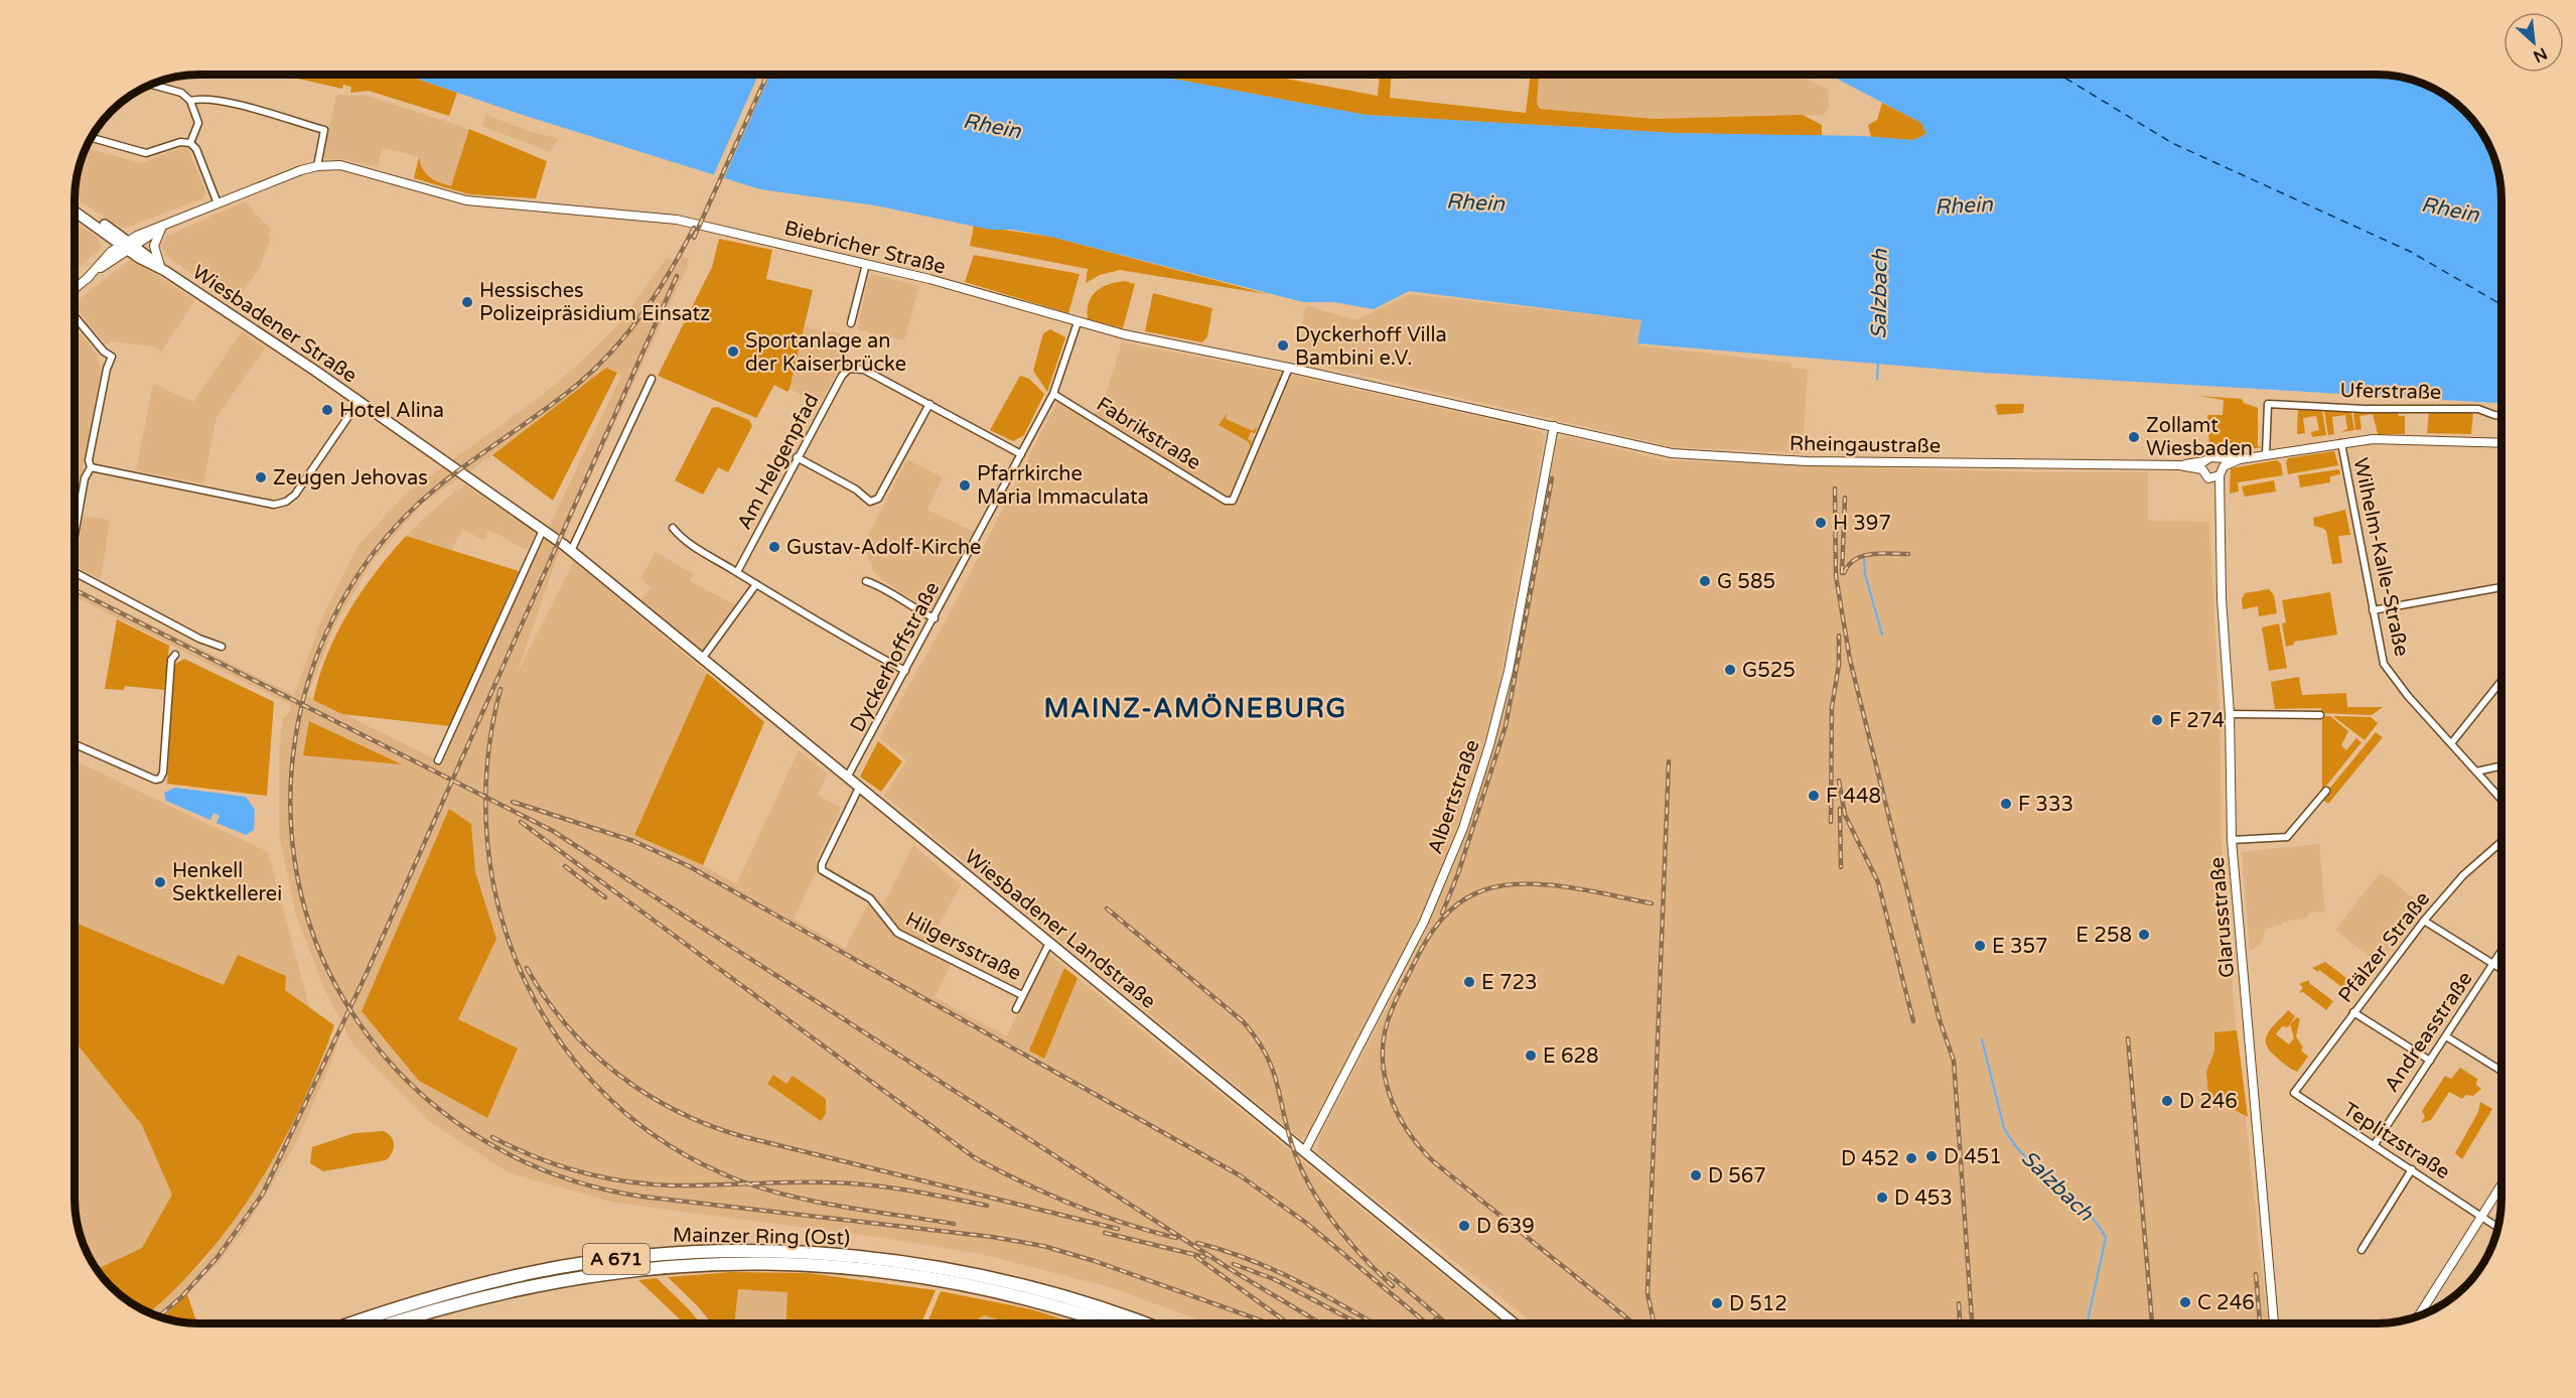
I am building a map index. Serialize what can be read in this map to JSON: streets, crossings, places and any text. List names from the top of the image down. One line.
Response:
{"streets":{"highway":["Mainzer Ring (Ost)","A 671"],"main road":["Wiesbadener Straße","Wiesbadener Landstraße"],"street":["Biebricher Straße","Uferstraße","Fabrikstraße","Rheingaustraße","Am Helgenpfad","Wilhelm-Kalle-Straße","Dyckerhoffstraße","Albertstraße","Glarusstraße","Hilgersstraße","Pfälzer Straße","Andreasstraße","Teplitzstraße"]},"crossings":[["Biebricher Straße","Wiesbadener Straße"],["Biebricher Straße","Fabrikstraße"],["Biebricher Straße","Rheingaustraße"],["Biebricher Straße","Dyckerhoffstraße"],["Biebricher Straße","Albertstraße"],["Wiesbadener Straße","Wiesbadener Landstraße"],["Uferstraße","Rheingaustraße"],["Fabrikstraße","Dyckerhoffstraße"],["Rheingaustraße","Wilhelm-Kalle-Straße"],["Rheingaustraße","Albertstraße"],["Dyckerhoffstraße","Wiesbadener Landstraße"],["Albertstraße","Wiesbadener Landstraße"],["Wiesbadener Landstraße","Hilgersstraße"],["Pfälzer Straße","Teplitzstraße"],["Andreasstraße","Teplitzstraße"],["Mainzer Ring (Ost)","A 671"]],"districts":["MAINZ-AMÖNEBURG"],"water":["Rhein","Salzbach"],"places":["Hessisches Polizeipräsidium Einsatz","Dyckerhoff Villa Bambini e.V.","Sportanlage an der Kaiserbrücke","Hotel Alina","Zollamt Wiesbaden","Zeugen Jehovas","Pfarrkirche Maria Immaculata","H 397","Gustav-Adolf-Kirche","G 585","G525","F 274","F 448","F 333","Henkell Sektkellerei","E 258","E 357","E 723","E 628","D 246","D 451","D 452","D 567","D 453","D 639","C 246","D 512"],"north":"bottom right"}
